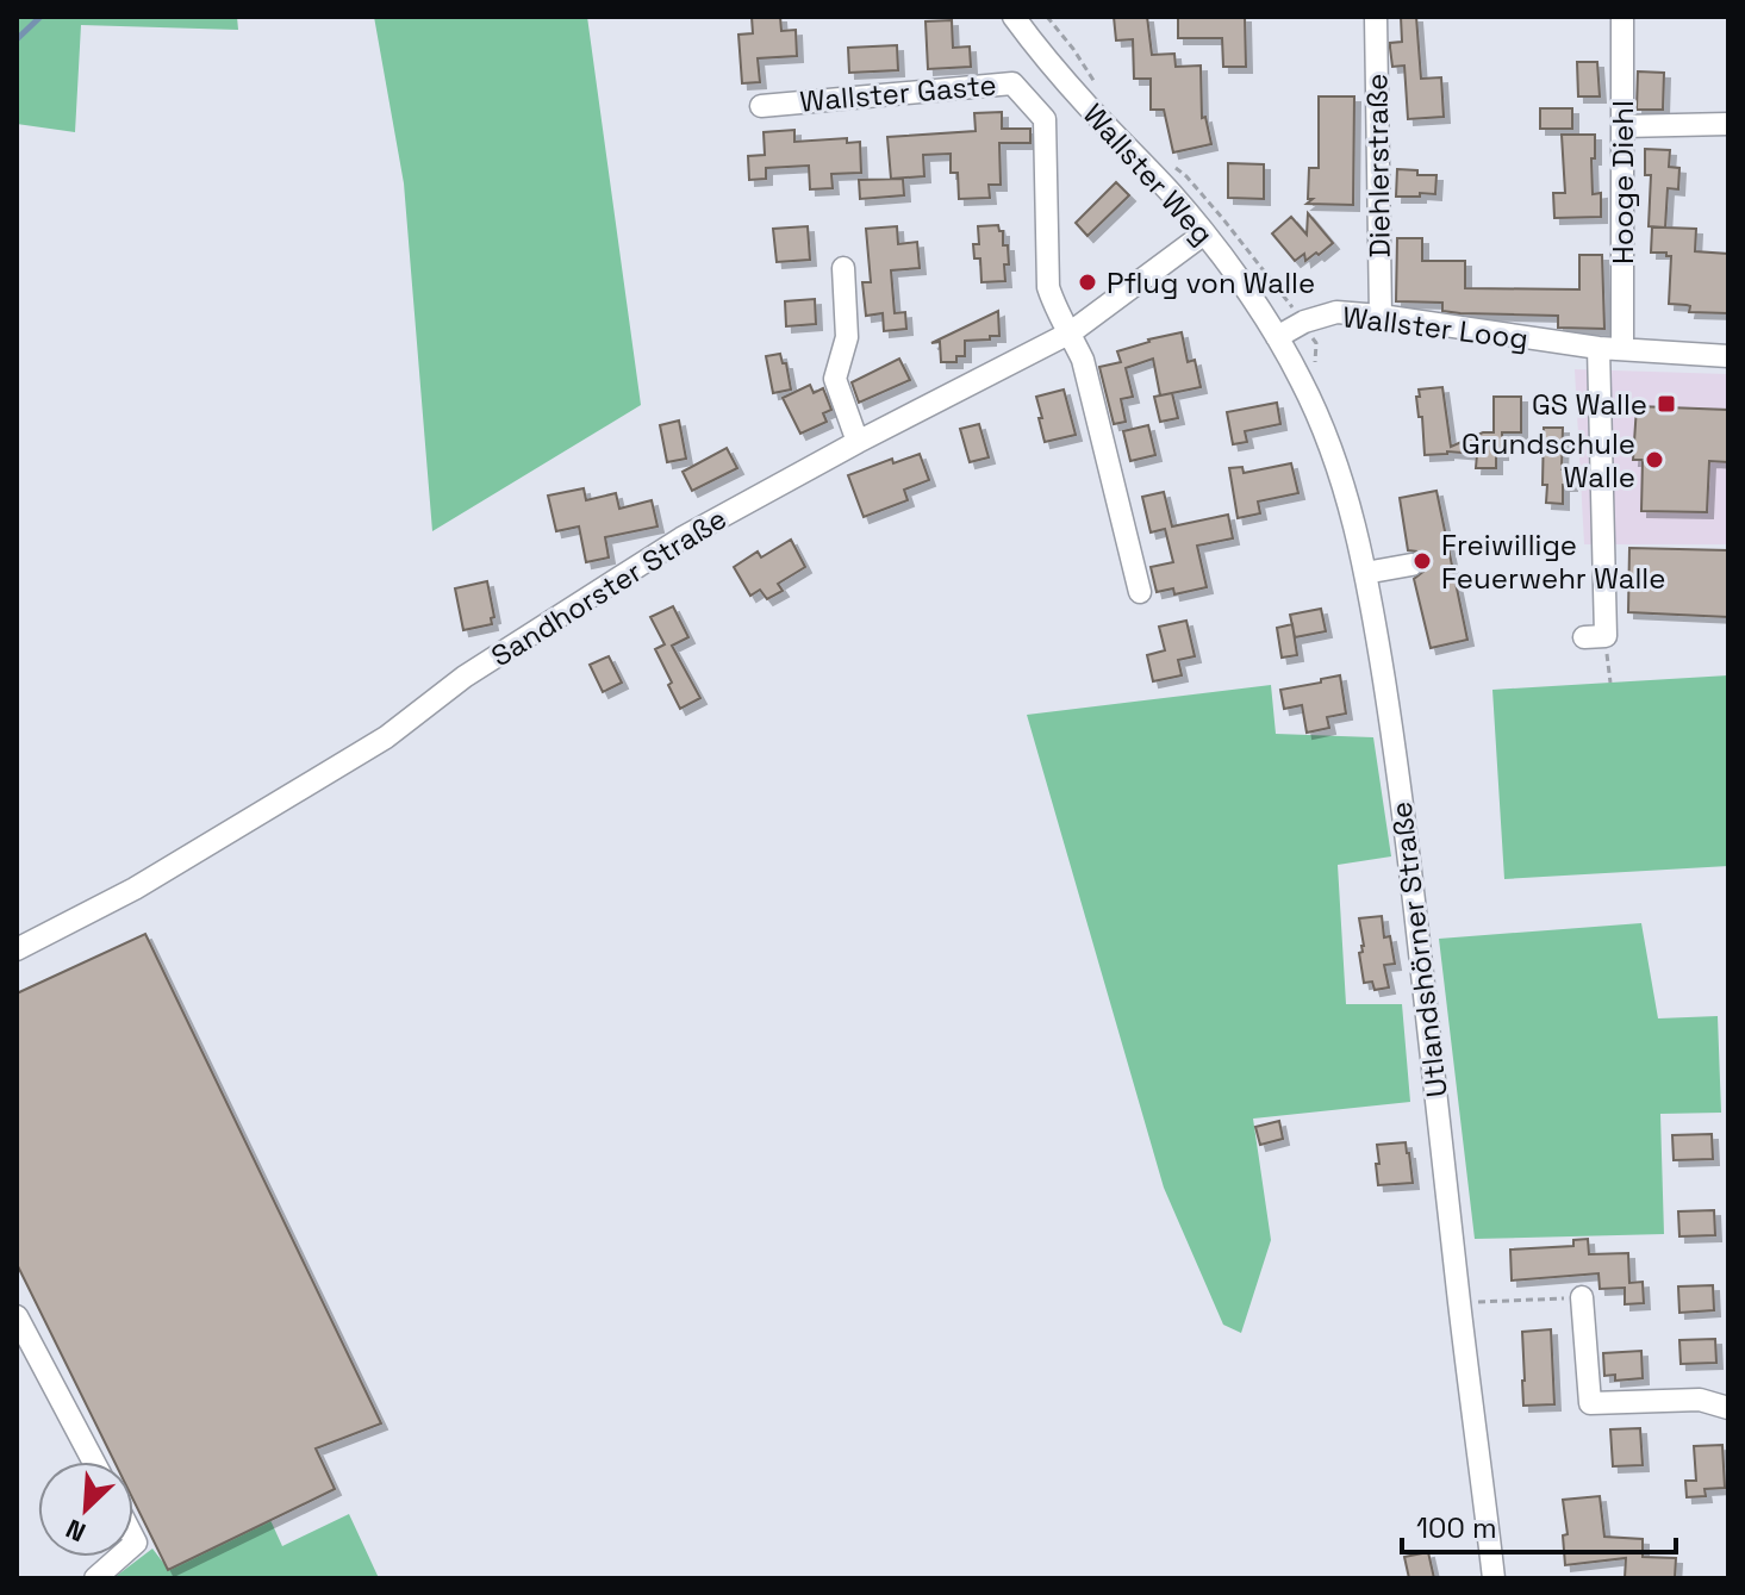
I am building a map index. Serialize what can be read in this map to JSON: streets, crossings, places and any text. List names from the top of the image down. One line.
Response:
{"streets":{"street":["Wallster Gaste","Diehlerstraße","Wallster Weg","Hooge Diehl","Wallster Loog","Sandhorster Straße","Utlandshörner Straße"]},"crossings":[["Wallster Gaste","Sandhorster Straße"],["Diehlerstraße","Wallster Loog"],["Wallster Weg","Wallster Loog"],["Wallster Weg","Sandhorster Straße"],["Wallster Weg","Utlandshörner Straße"],["Hooge Diehl","Wallster Loog"],["Wallster Loog","Utlandshörner Straße"]],"places":{"other":["Pflug von Walle","Grundschule Walle","Freiwillige Feuerwehr Walle"],"transit":["GS Walle"]},"scale_bar":"100 m","north":"bottom left"}
